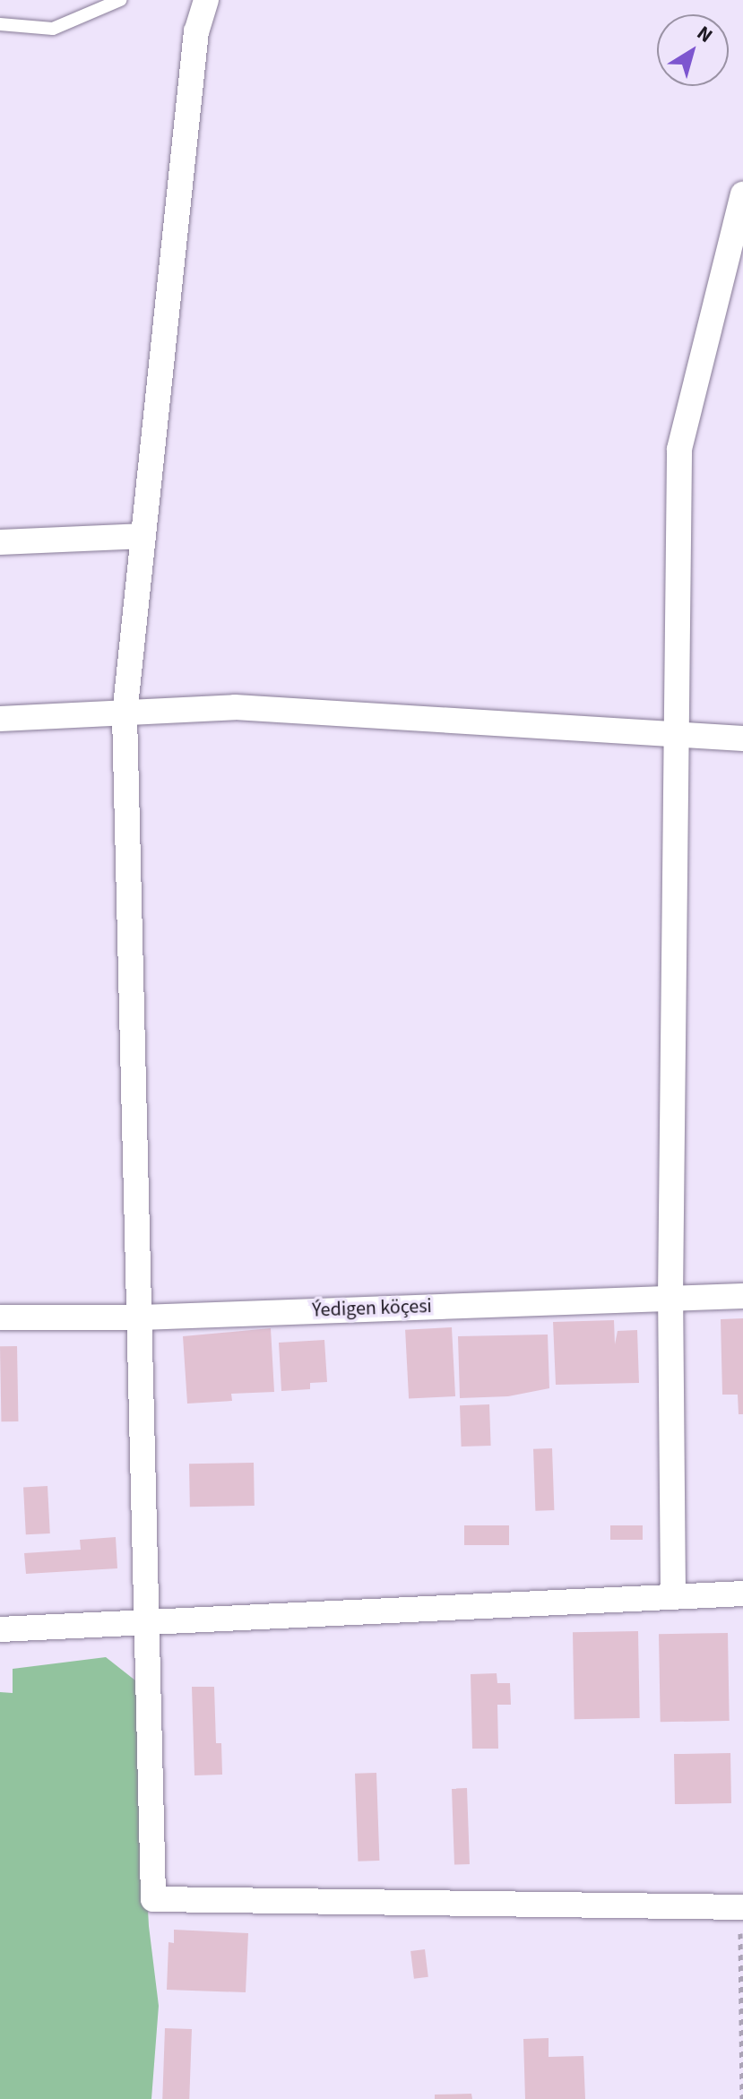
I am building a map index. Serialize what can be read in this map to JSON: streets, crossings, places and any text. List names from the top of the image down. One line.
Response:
{"streets":{"street":["Ýedigen köçesi"]},"north":"top right"}
